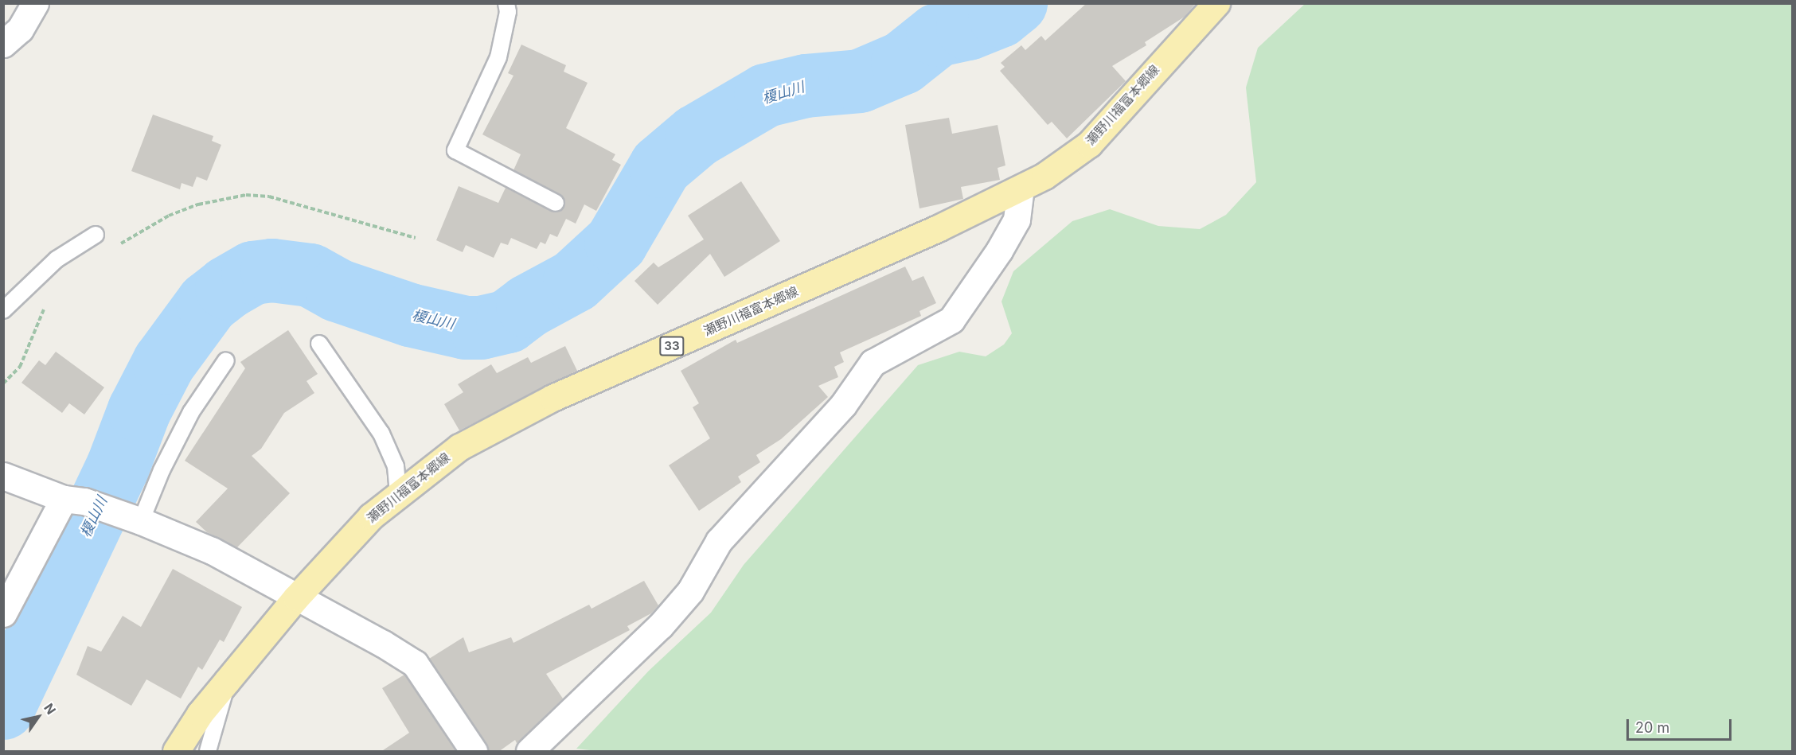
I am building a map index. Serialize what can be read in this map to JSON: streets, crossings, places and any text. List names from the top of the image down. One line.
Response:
{"streets":{"main road":["瀬野川福富本郷線","33"]},"water":["榎山川"],"scale_bar":"20 m","north":"top right"}
